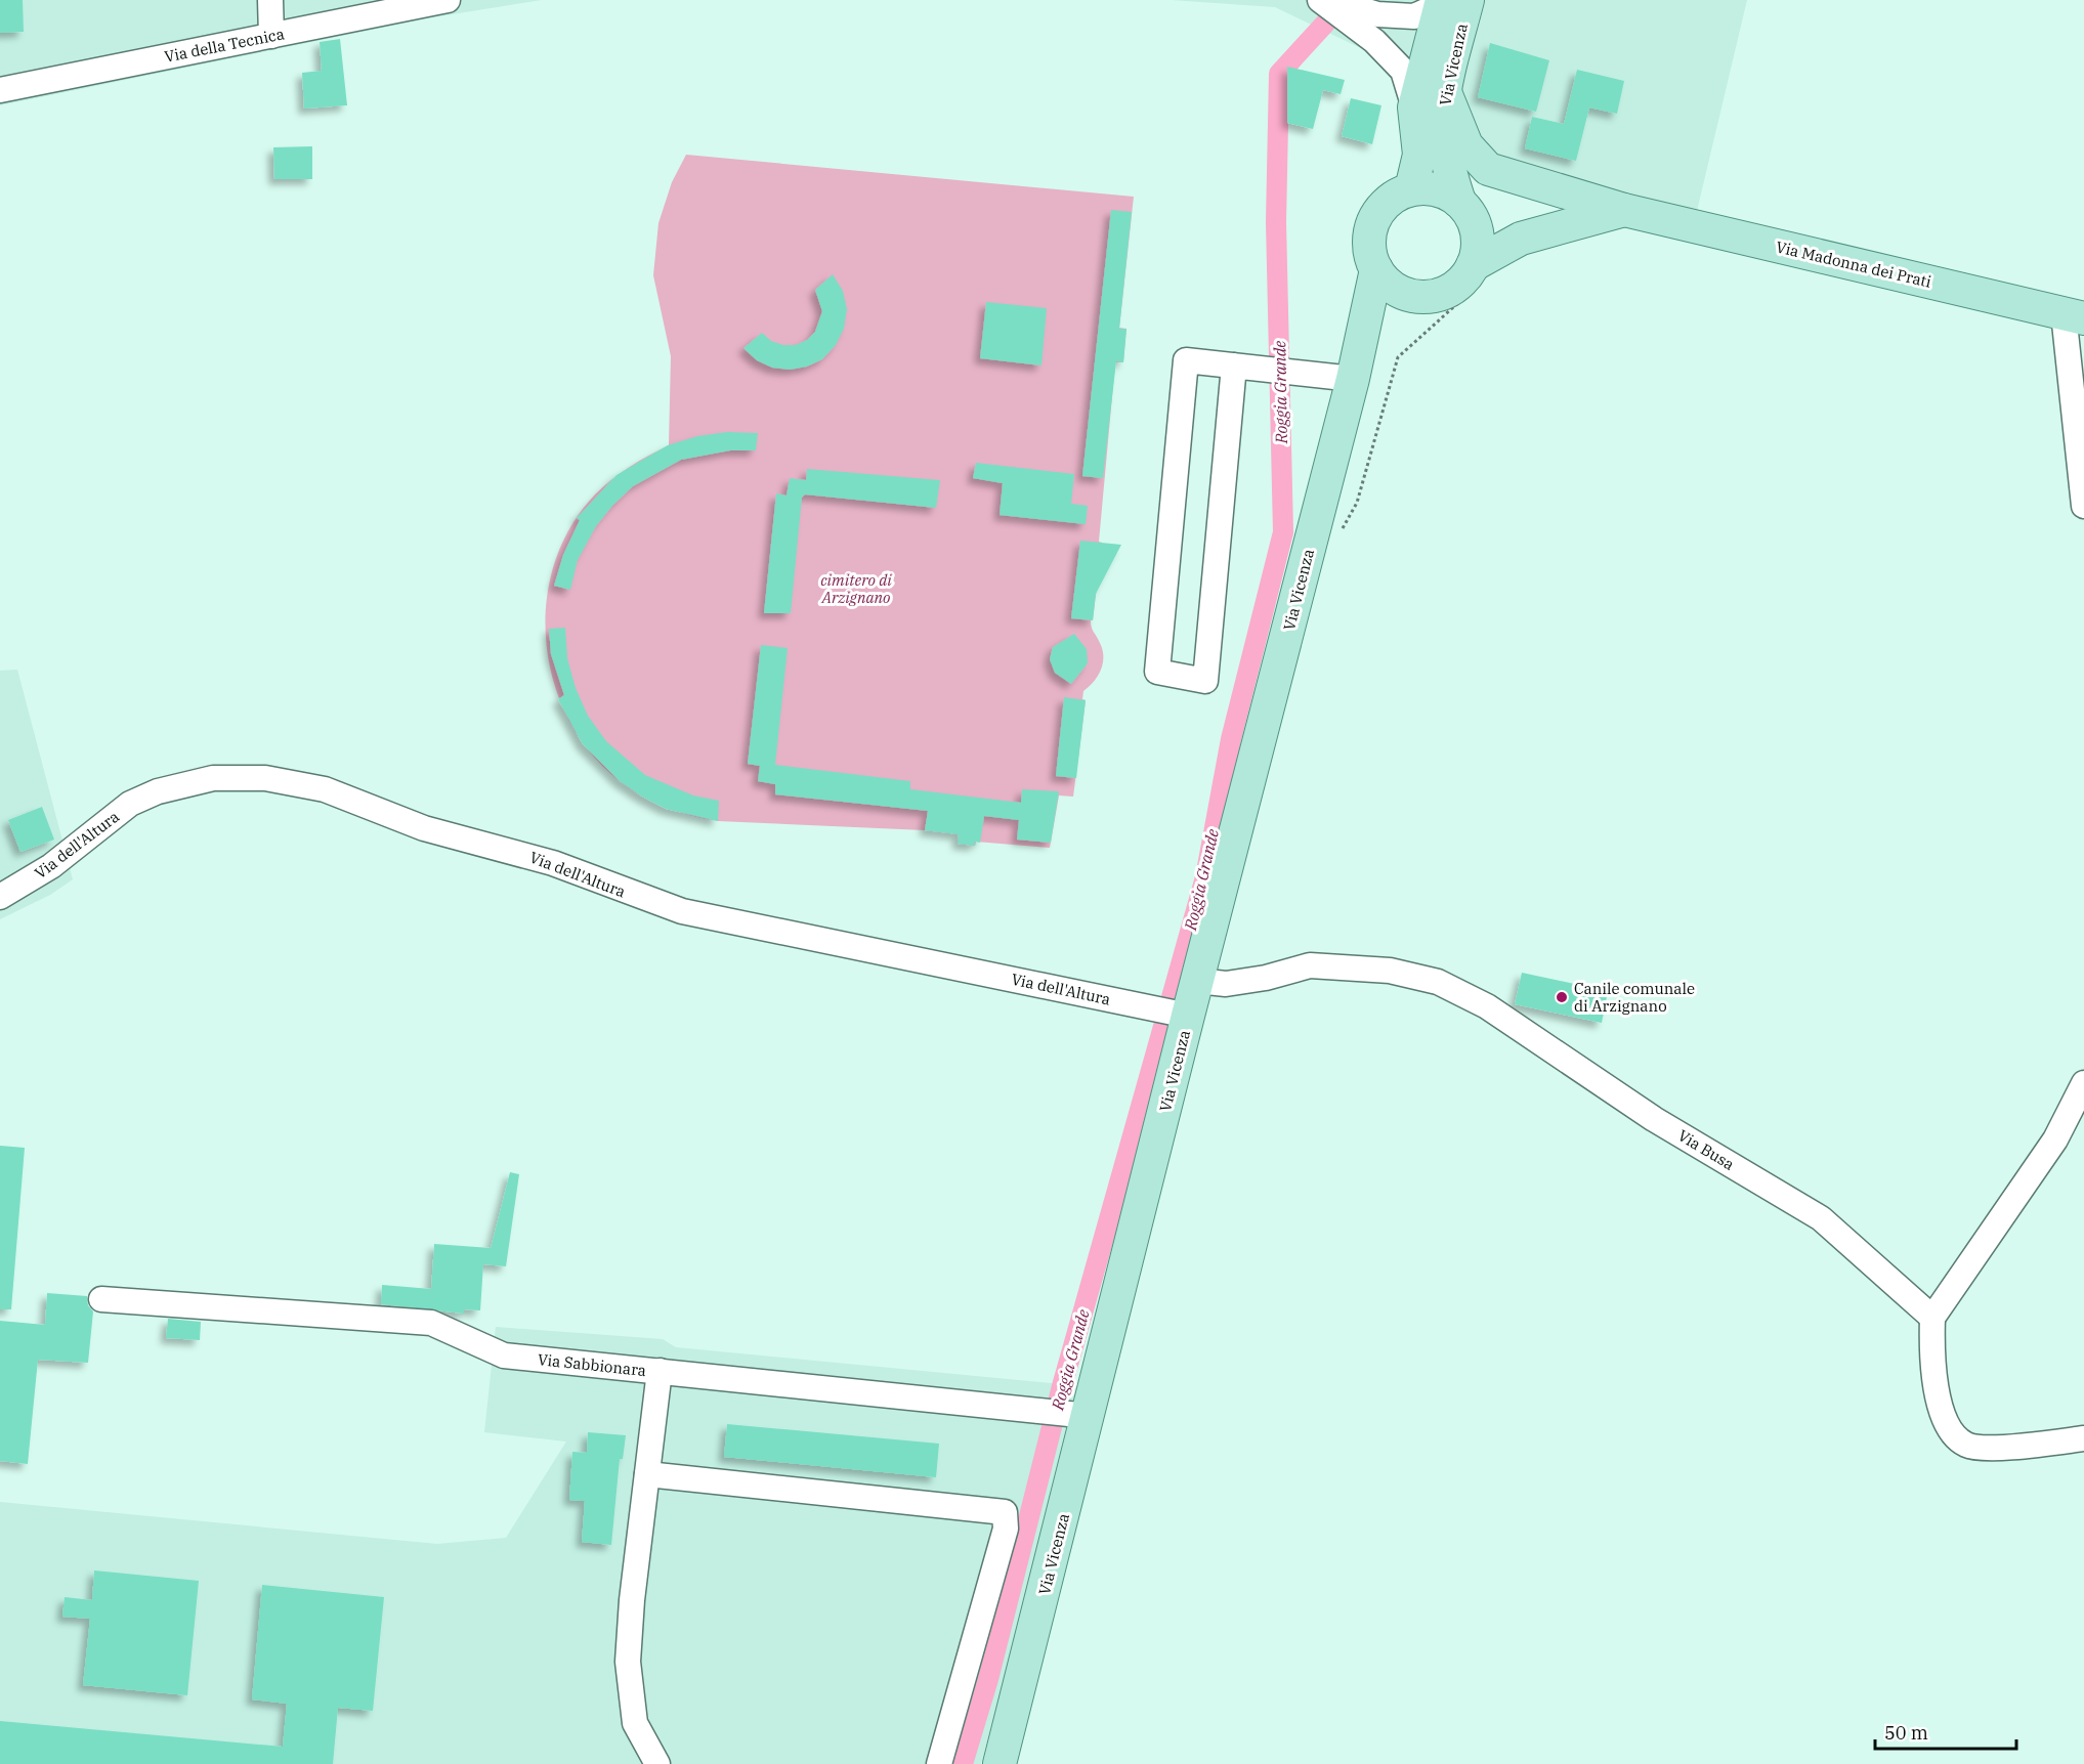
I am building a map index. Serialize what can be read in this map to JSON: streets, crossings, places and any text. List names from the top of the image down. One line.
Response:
{"streets":{"main road":["Via Vicenza","Via Madonna dei Prati"],"street":["Via della Tecnica","Via dell'Altura","Via Busa","Via Sabbionara"]},"crossings":[["Via Vicenza","Via Madonna dei Prati"],["Via Vicenza","Via dell'Altura"],["Via Vicenza","Via Busa"],["Via Vicenza","Via Sabbionara"]],"water":["Roggia Grande"],"parks":["cimitero di Arzignano"],"places":["Canile comunale di Arzignano"],"scale_bar":"50 m"}
